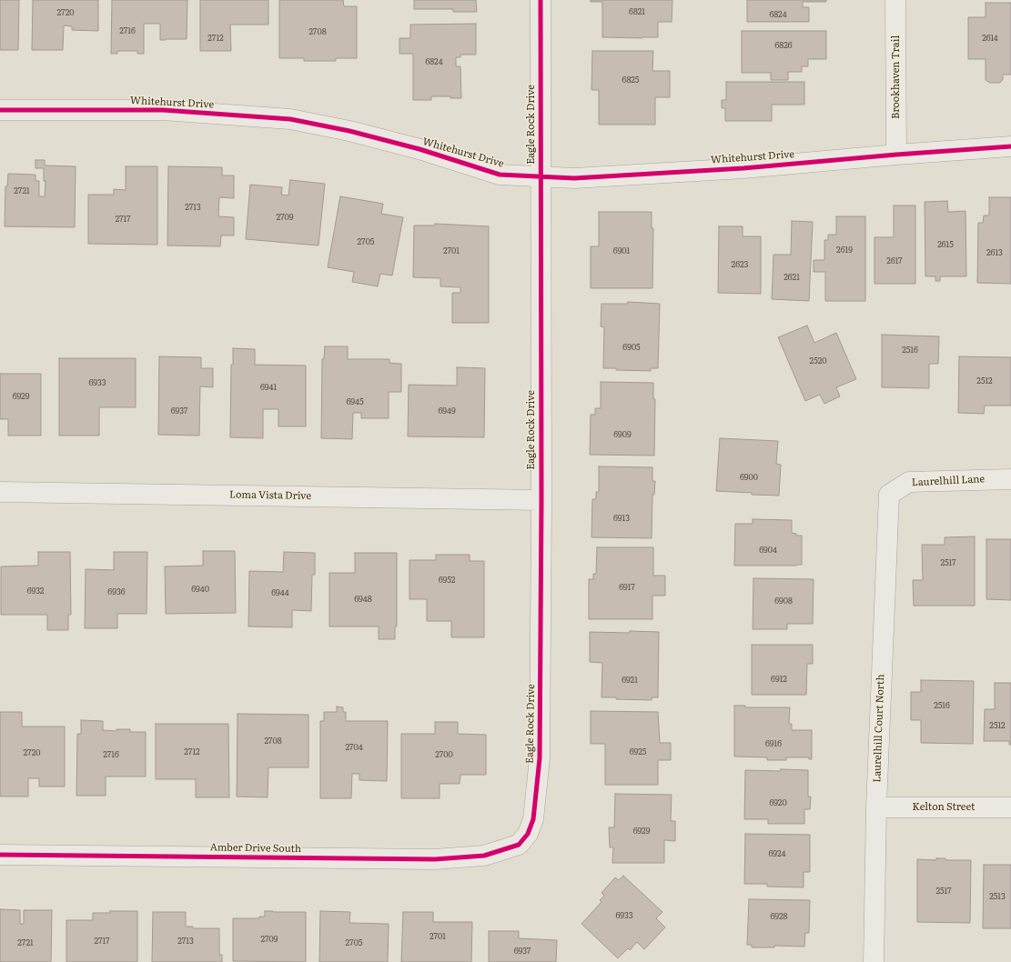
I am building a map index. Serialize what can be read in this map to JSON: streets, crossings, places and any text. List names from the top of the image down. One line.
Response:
{"streets":{"street":["Brookhaven Trail","Whitehurst Drive","Eagle Rock Drive","Laurelhill Lane","Loma Vista Drive","Laurelhill Court North","Kelton Street","Amber Drive South"]},"crossings":[["Brookhaven Trail","Whitehurst Drive"],["Whitehurst Drive","Eagle Rock Drive"],["Eagle Rock Drive","Loma Vista Drive"],["Eagle Rock Drive","Amber Drive South"],["Laurelhill Lane","Laurelhill Court North"],["Laurelhill Court North","Kelton Street"]],"house_numbers":["6821","2720","6824","2716","2708","2712","2614","6826","6824","6825","2721","2713","2709","2717","2705","2615","2619","2701","6901","2613","2617","2623","2621","6905","2516","2520","2512","6933","6941","6929","6945","6937","6949","6909","6900","6913","6904","2517","6952","6917","6940","6932","6936","6944","6948","6908","6912","6921","2516","2512","2708","6916","2704","2712","6925","2720","2716","2700","6920","6929","6924","2517","2513","6933","6928","2701","2709","2717","2713","2721","2705","6937"]}
